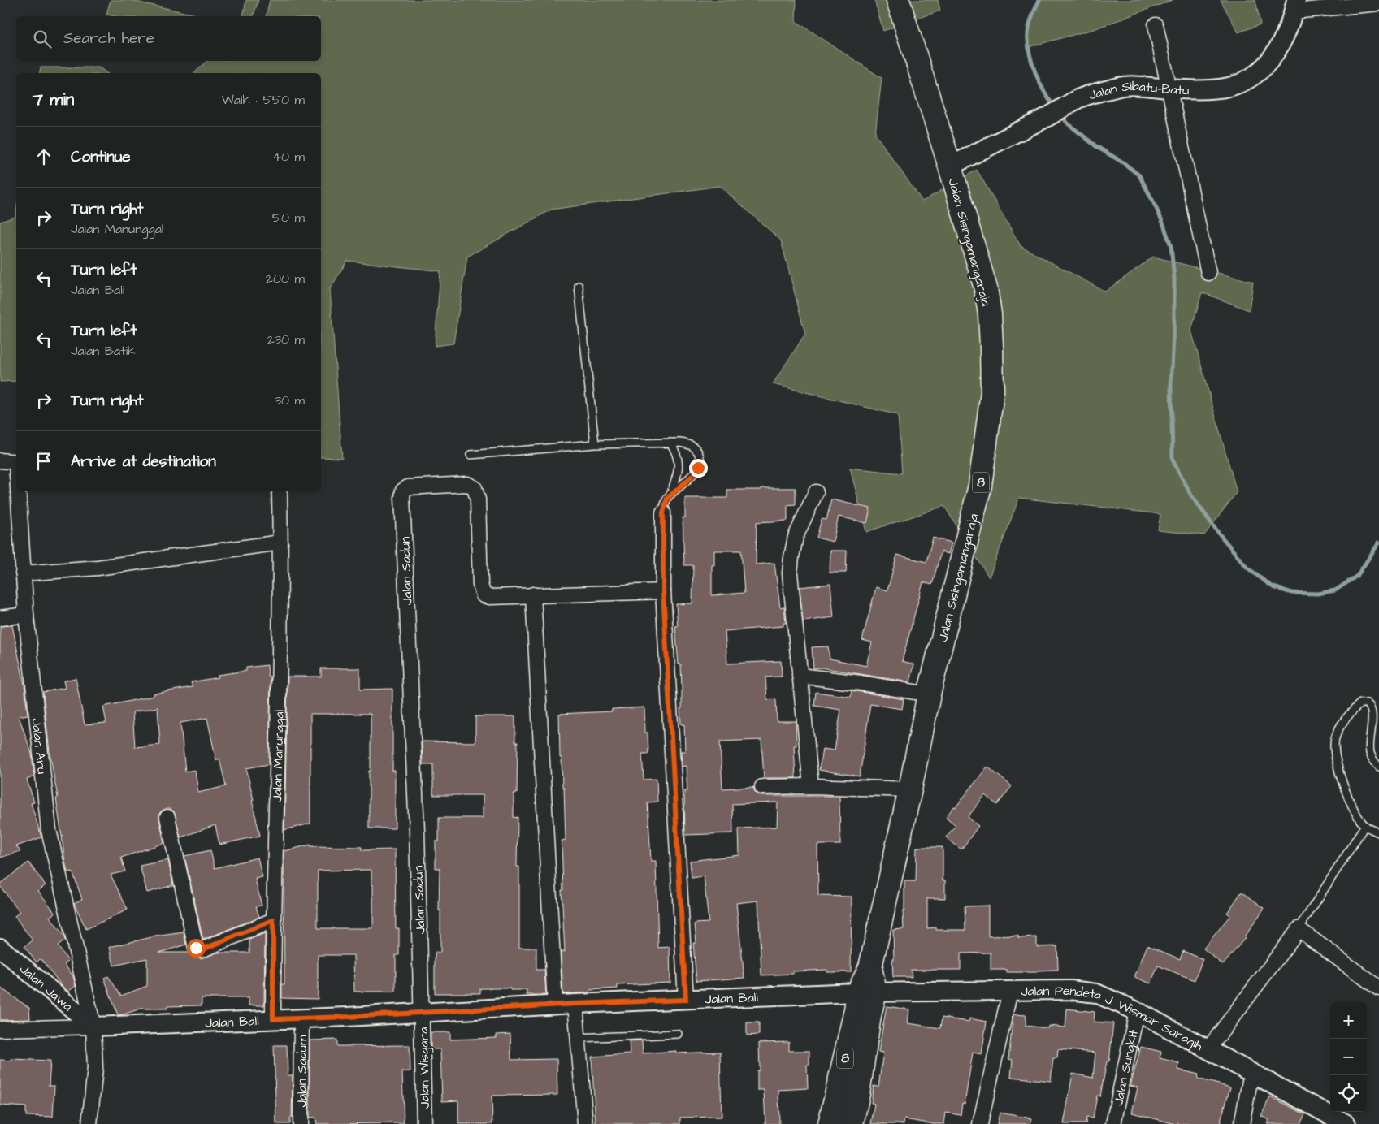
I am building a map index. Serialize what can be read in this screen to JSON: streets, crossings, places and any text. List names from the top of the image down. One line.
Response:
{"streets":{"highway":["Jalan Sisingamangaraja","8"],"street":["Jalan Sibatu-Batu","Jalan Sadun","Jalan Aru","Jalan Manunggal","Jalan Jawa","Jalan Bali","Jalan Pendeta J. Wismar Saragih","Jalan Sungkit","Jalan Wisgara","Jalan Sadum"]},"crossings":[["Jalan Sibatu-Batu","Jalan Sisingamangaraja"],["Jalan Sisingamangaraja","8"],["Jalan Sisingamangaraja","Jalan Bali"],["Jalan Sisingamangaraja","Jalan Pendeta J. Wismar Saragih"],["8","Jalan Bali"],["8","Jalan Pendeta J. Wismar Saragih"],["Jalan Sadun","Jalan Bali"],["Jalan Sadun","Jalan Wisgara"],["Jalan Aru","Jalan Jawa"],["Jalan Aru","Jalan Bali"],["Jalan Manunggal","Jalan Bali"],["Jalan Jawa","Jalan Bali"],["Jalan Bali","Jalan Pendeta J. Wismar Saragih"],["Jalan Bali","Jalan Wisgara"],["Jalan Bali","Jalan Sadum"],["Jalan Pendeta J. Wismar Saragih","Jalan Sungkit"]],"page":{"search":"Search here","heading":["7 min","Walk · 550 m"],"list":[["Continue","40 m"],["Turn right","Jalan Manunggal","50 m"],["Turn left","Jalan Bali","200 m"],["Turn left","Jalan Batik","230 m"],["Turn right","30 m"],"Arrive at destination"],"map_buttons":["+","−"]}}
